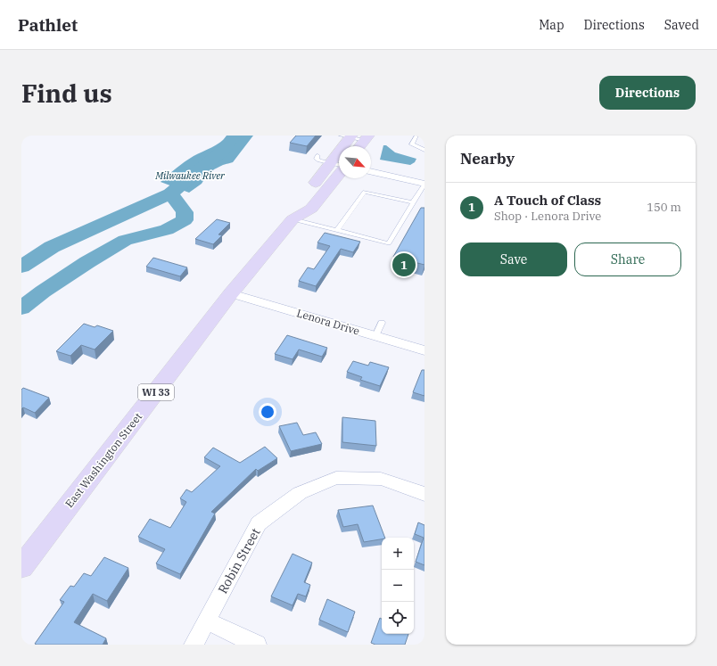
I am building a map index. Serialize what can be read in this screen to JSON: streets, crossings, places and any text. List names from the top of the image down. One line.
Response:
{"streets":{"main road":["WI 33","East Washington Street"],"street":["Lenora Drive","Robin Street"]},"crossings":[["Lenora Drive","East Washington Street"]],"water":["Milwaukee River"],"north":"bottom right","page":{"header":"Pathlet","nav":["Map","Directions","Saved"],"buttons":["Directions",["Save","Share"]],"title":"Find us","heading":"Nearby","list":[{"mark":"1","name":"A Touch of Class","note":"Shop · Lenora Drive","value":"150 m"}],"pins":"1","map_buttons":["+","−"]}}
